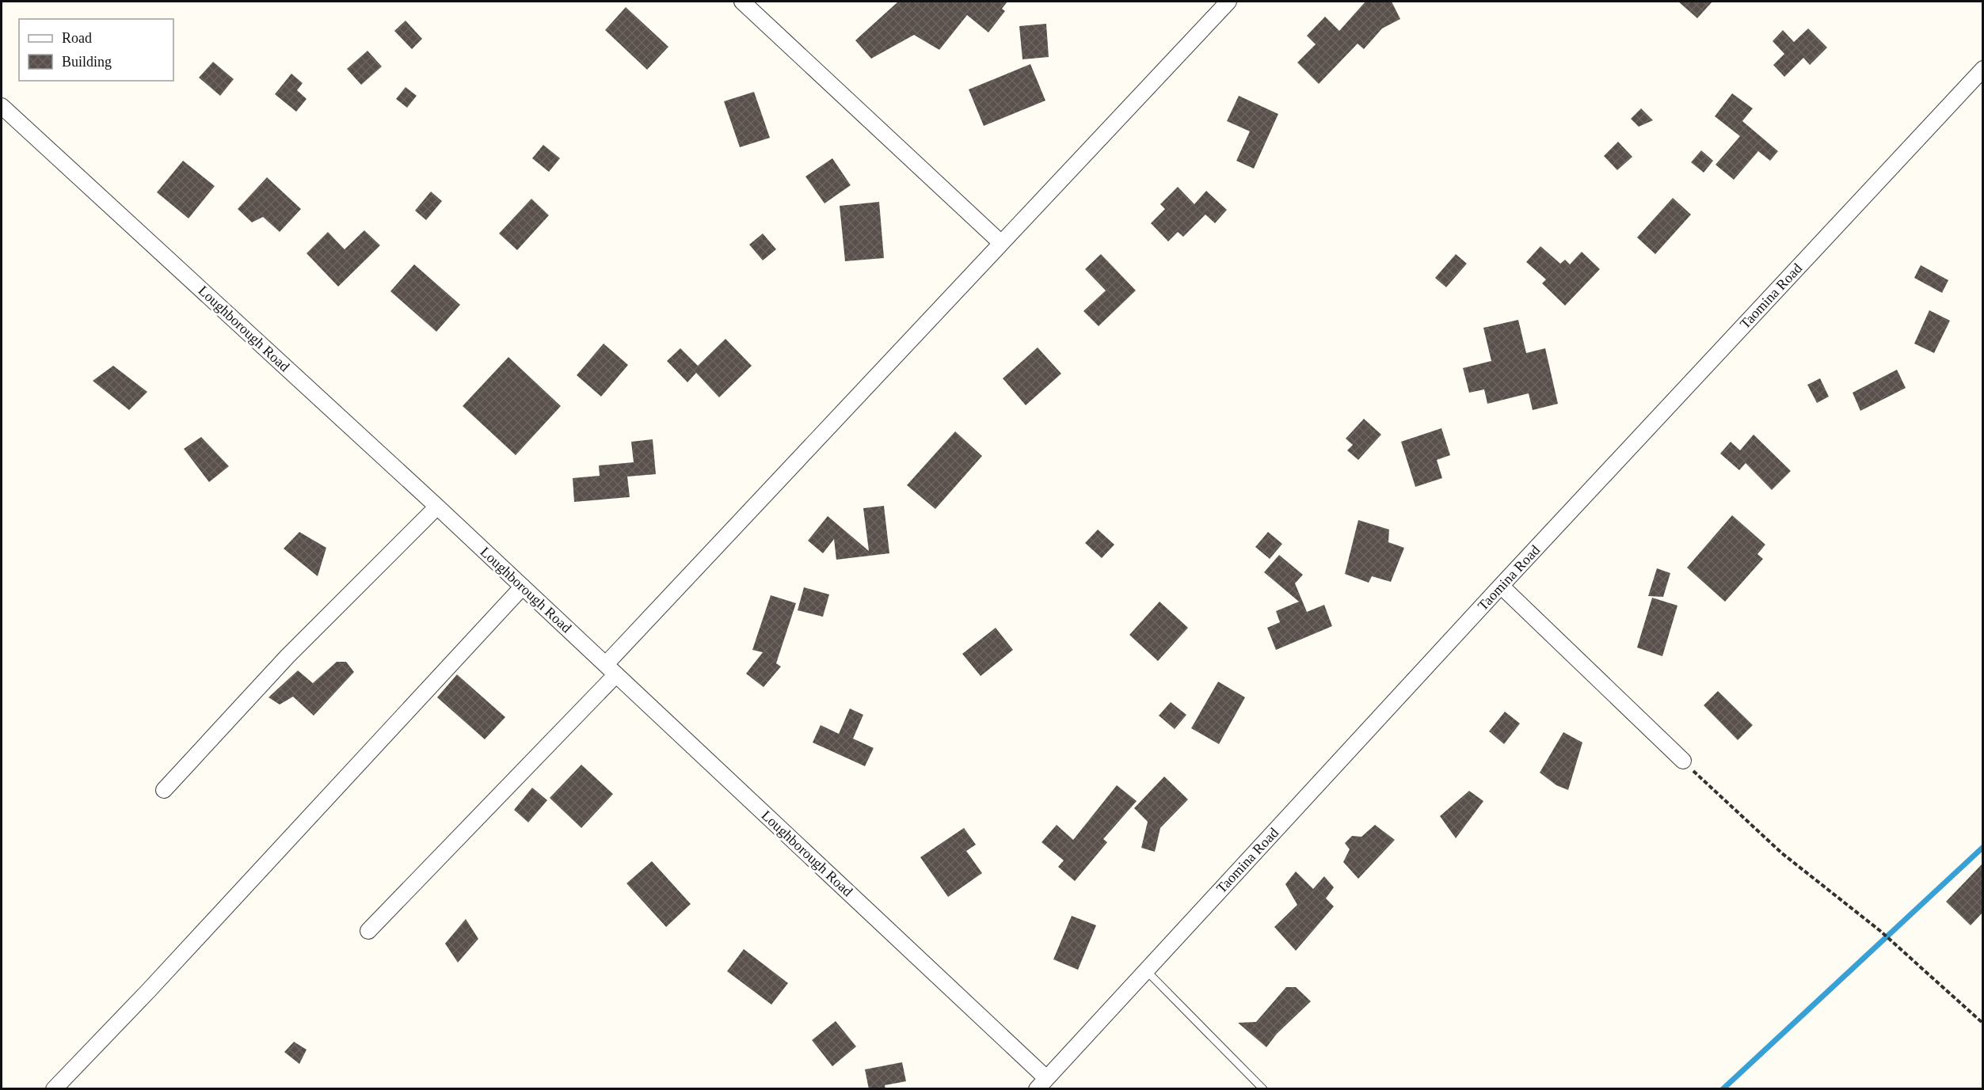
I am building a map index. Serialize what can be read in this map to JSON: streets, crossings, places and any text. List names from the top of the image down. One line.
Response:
{"streets":{"street":["Taomina Road","Loughborough Road"]},"crossings":[["Taomina Road","Loughborough Road"]],"legend":["Road","Building"]}
